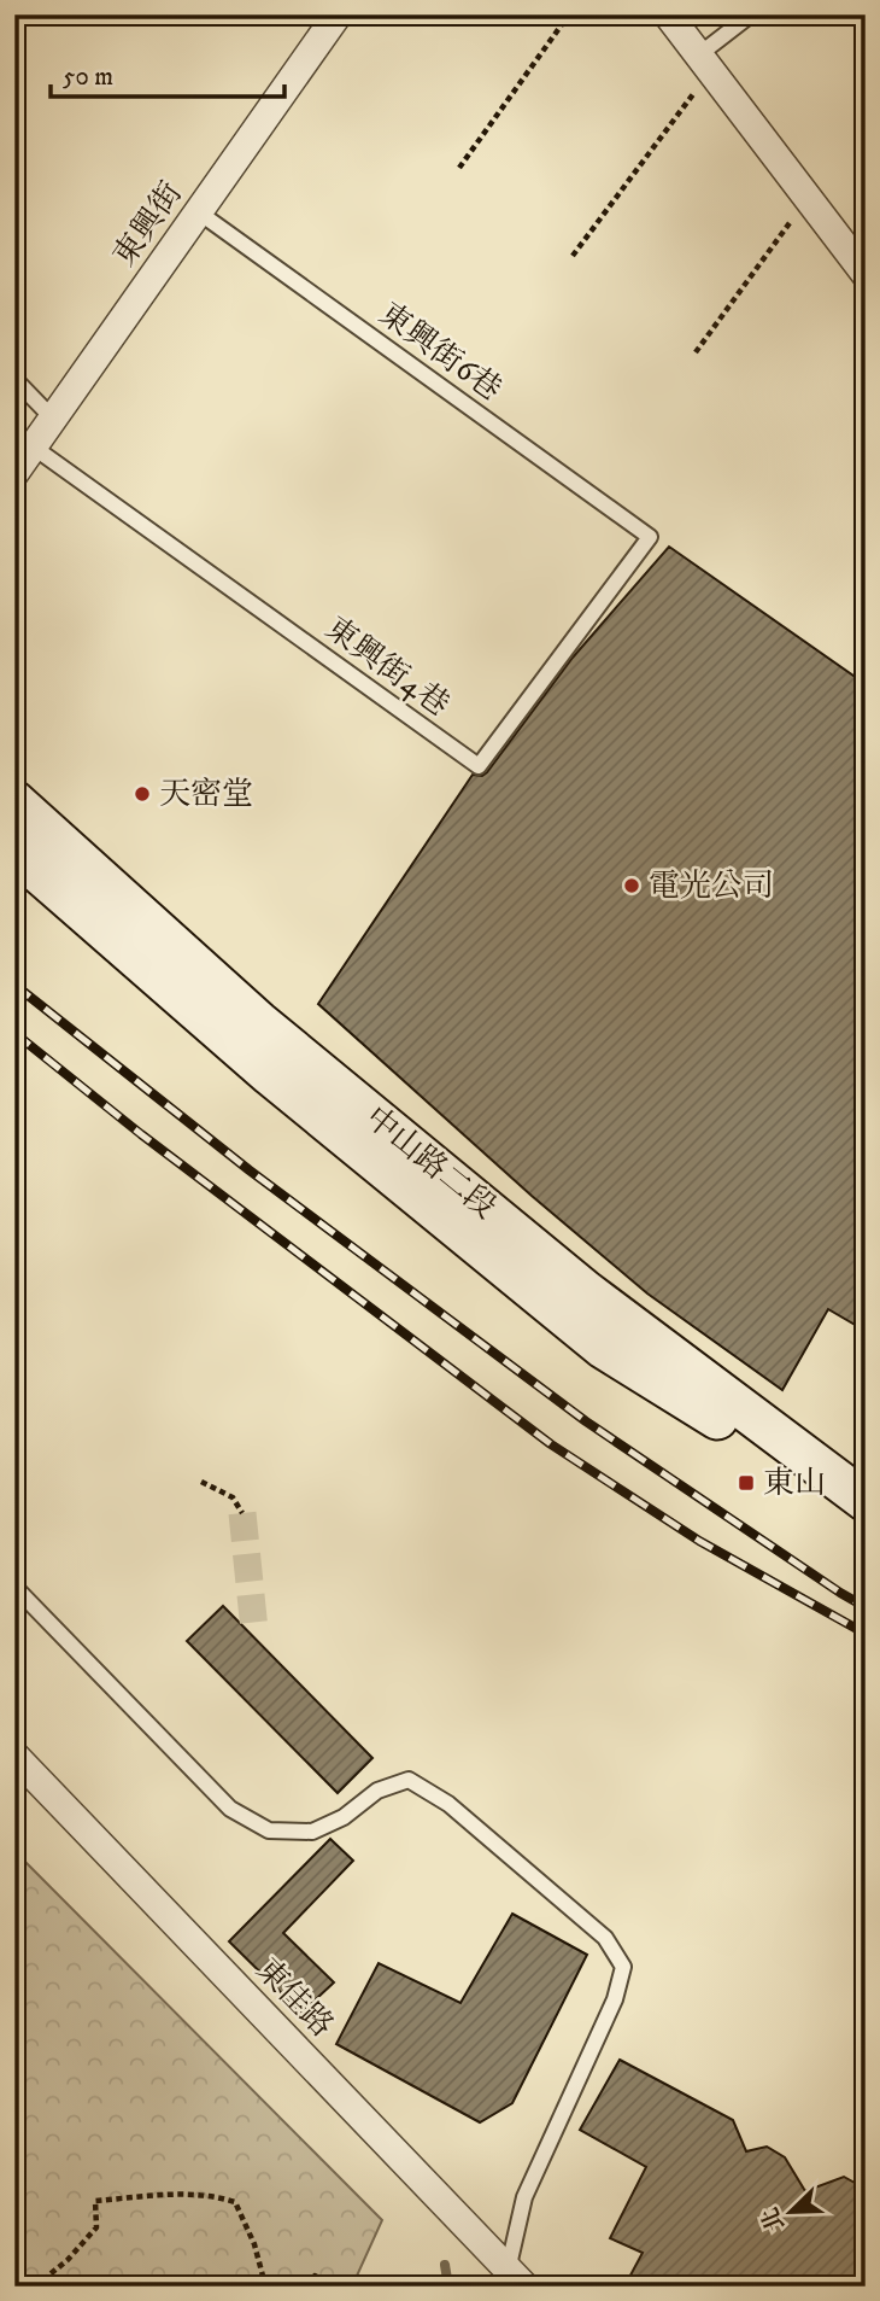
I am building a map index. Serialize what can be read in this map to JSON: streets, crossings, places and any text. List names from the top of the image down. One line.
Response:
{"streets":{"main road":["中山路二段"],"street":["東興街","東佳路"],"lane":["東興街6巷","東興街4巷"]},"crossings":[["東興街","東興街6巷"],["東興街","東興街4巷"],["東興街6巷","東興街4巷"]],"places":{"other":["天密堂","電光公司"],"transit":["東山"]},"scale_bar":"50 m","north":"bottom left"}
